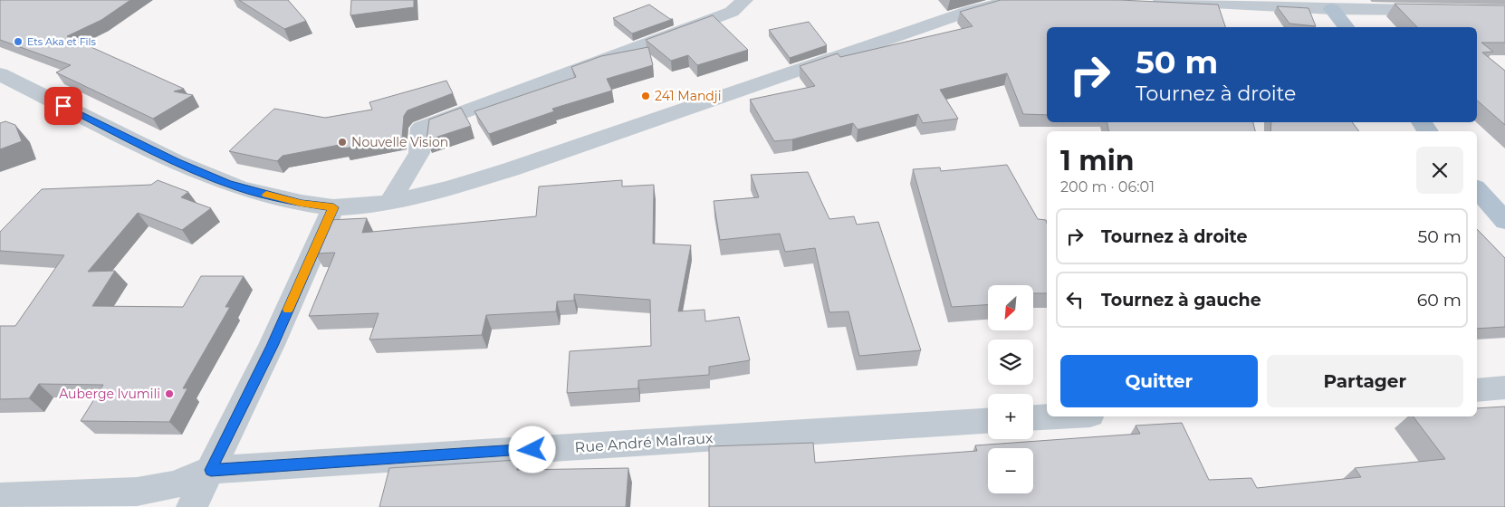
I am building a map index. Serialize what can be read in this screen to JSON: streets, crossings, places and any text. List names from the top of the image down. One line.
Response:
{"streets":{"street":["Rue André Malraux"]},"places":["Ets Aka et Fils","241 Mandji","Nouvelle Vision","Auberge Ivumili"],"north":"bottom left","page":{"turn":["50 m","Tournez à droite"],"heading":["1 min","200 m · 06:01"],"list":[{"name":"Tournez à droite","value":"50 m"},{"name":"Tournez à gauche","value":"60 m"}],"map_buttons":["+","−"],"buttons":["Quitter","Partager"]}}
